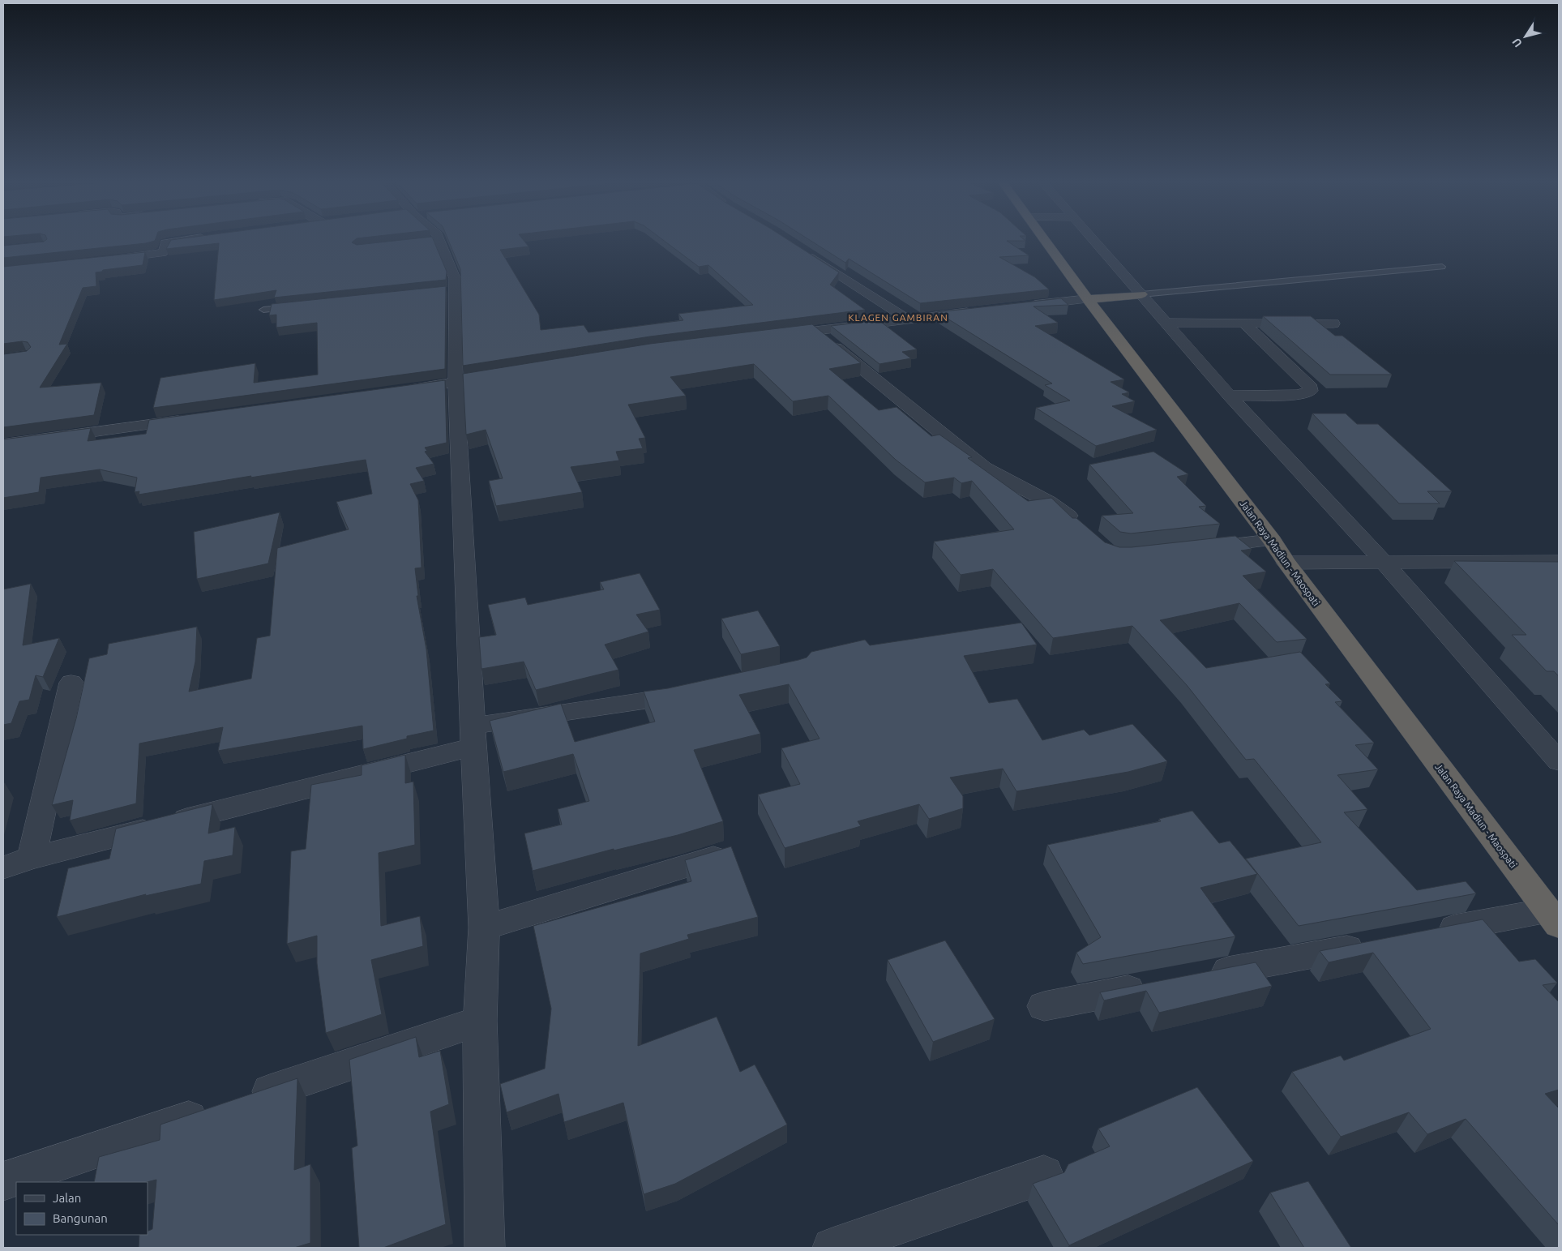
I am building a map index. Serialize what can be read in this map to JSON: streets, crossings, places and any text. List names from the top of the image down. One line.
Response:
{"streets":{"highway":["Jalan Raya Madiun - Maospati"]},"districts":["KLAGEN GAMBIRAN"],"legend":["Jalan","Bangunan"],"north":"bottom left"}
